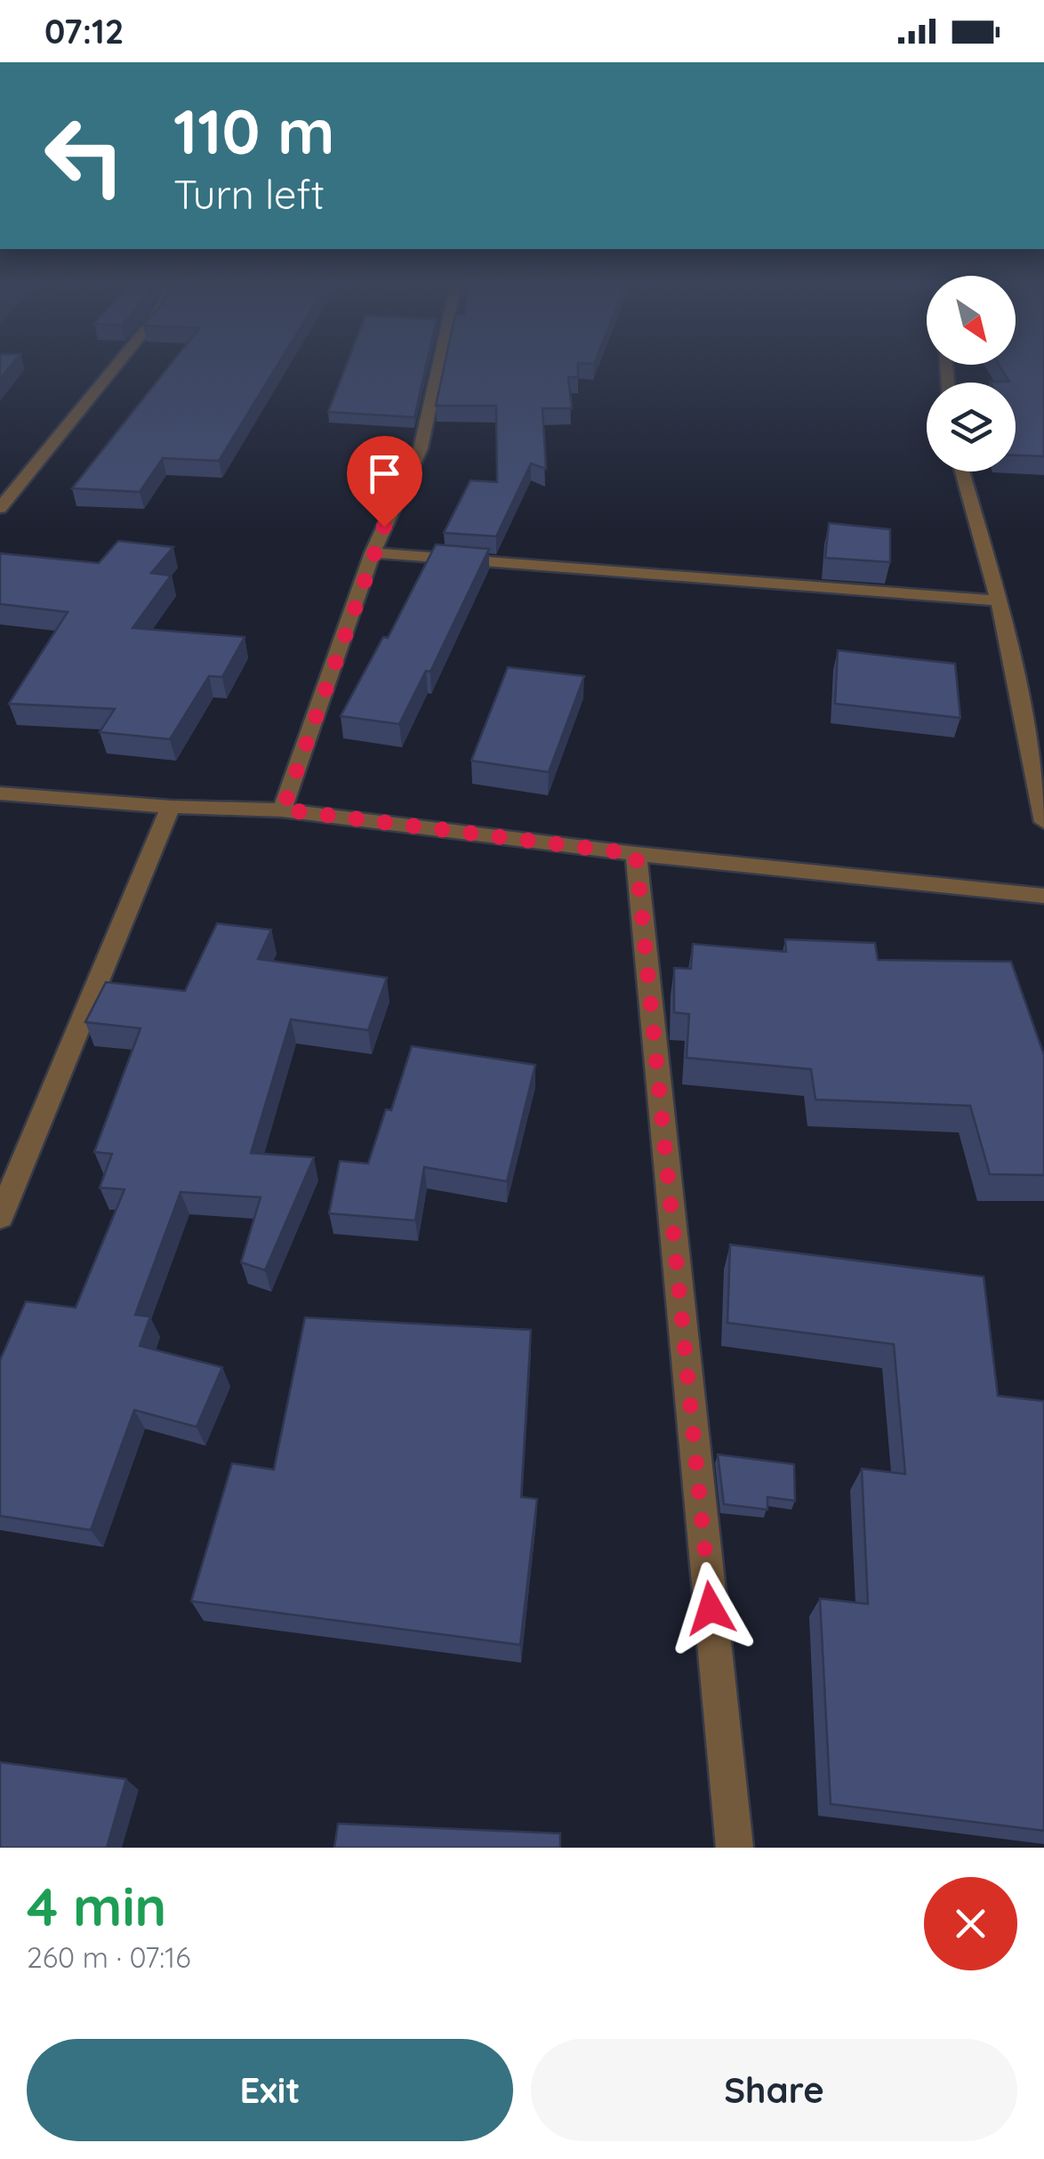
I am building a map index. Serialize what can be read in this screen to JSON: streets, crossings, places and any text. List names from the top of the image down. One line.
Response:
{"north":"bottom right","page":{"status":"07:12","turn":["110 m","Turn left"],"heading":["4 min","260 m · 07:16"],"buttons":["Exit","Share"]}}
